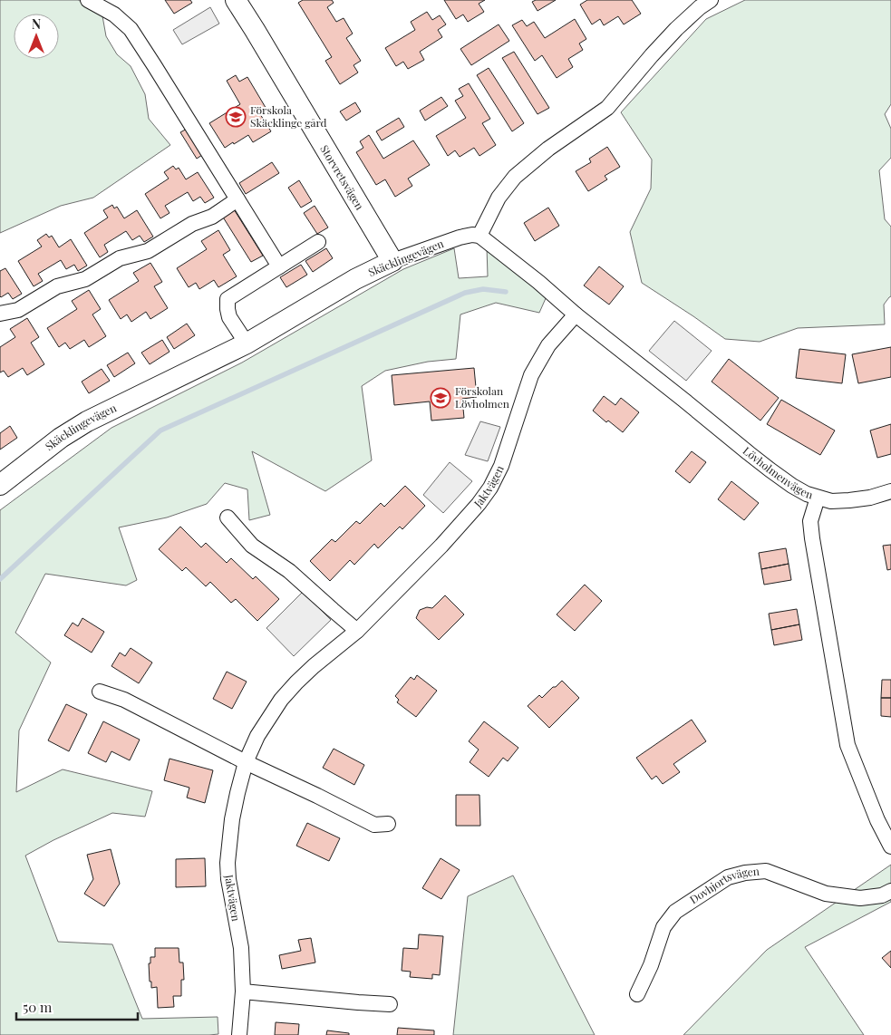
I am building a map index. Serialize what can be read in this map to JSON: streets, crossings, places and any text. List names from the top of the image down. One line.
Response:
{"streets":{"street":["Storvretsvägen","Skäcklingevägen","Lövholmenvägen","Jaktvägen","Dovhjortsvägen"]},"crossings":[["Storvretsvägen","Skäcklingevägen"],["Skäcklingevägen","Lövholmenvägen"],["Lövholmenvägen","Jaktvägen"]],"places":{"school or university":["Förskola Skäcklinge gård","Förskolan Lövholmen"]},"scale_bar":"50 m","north":"top"}
